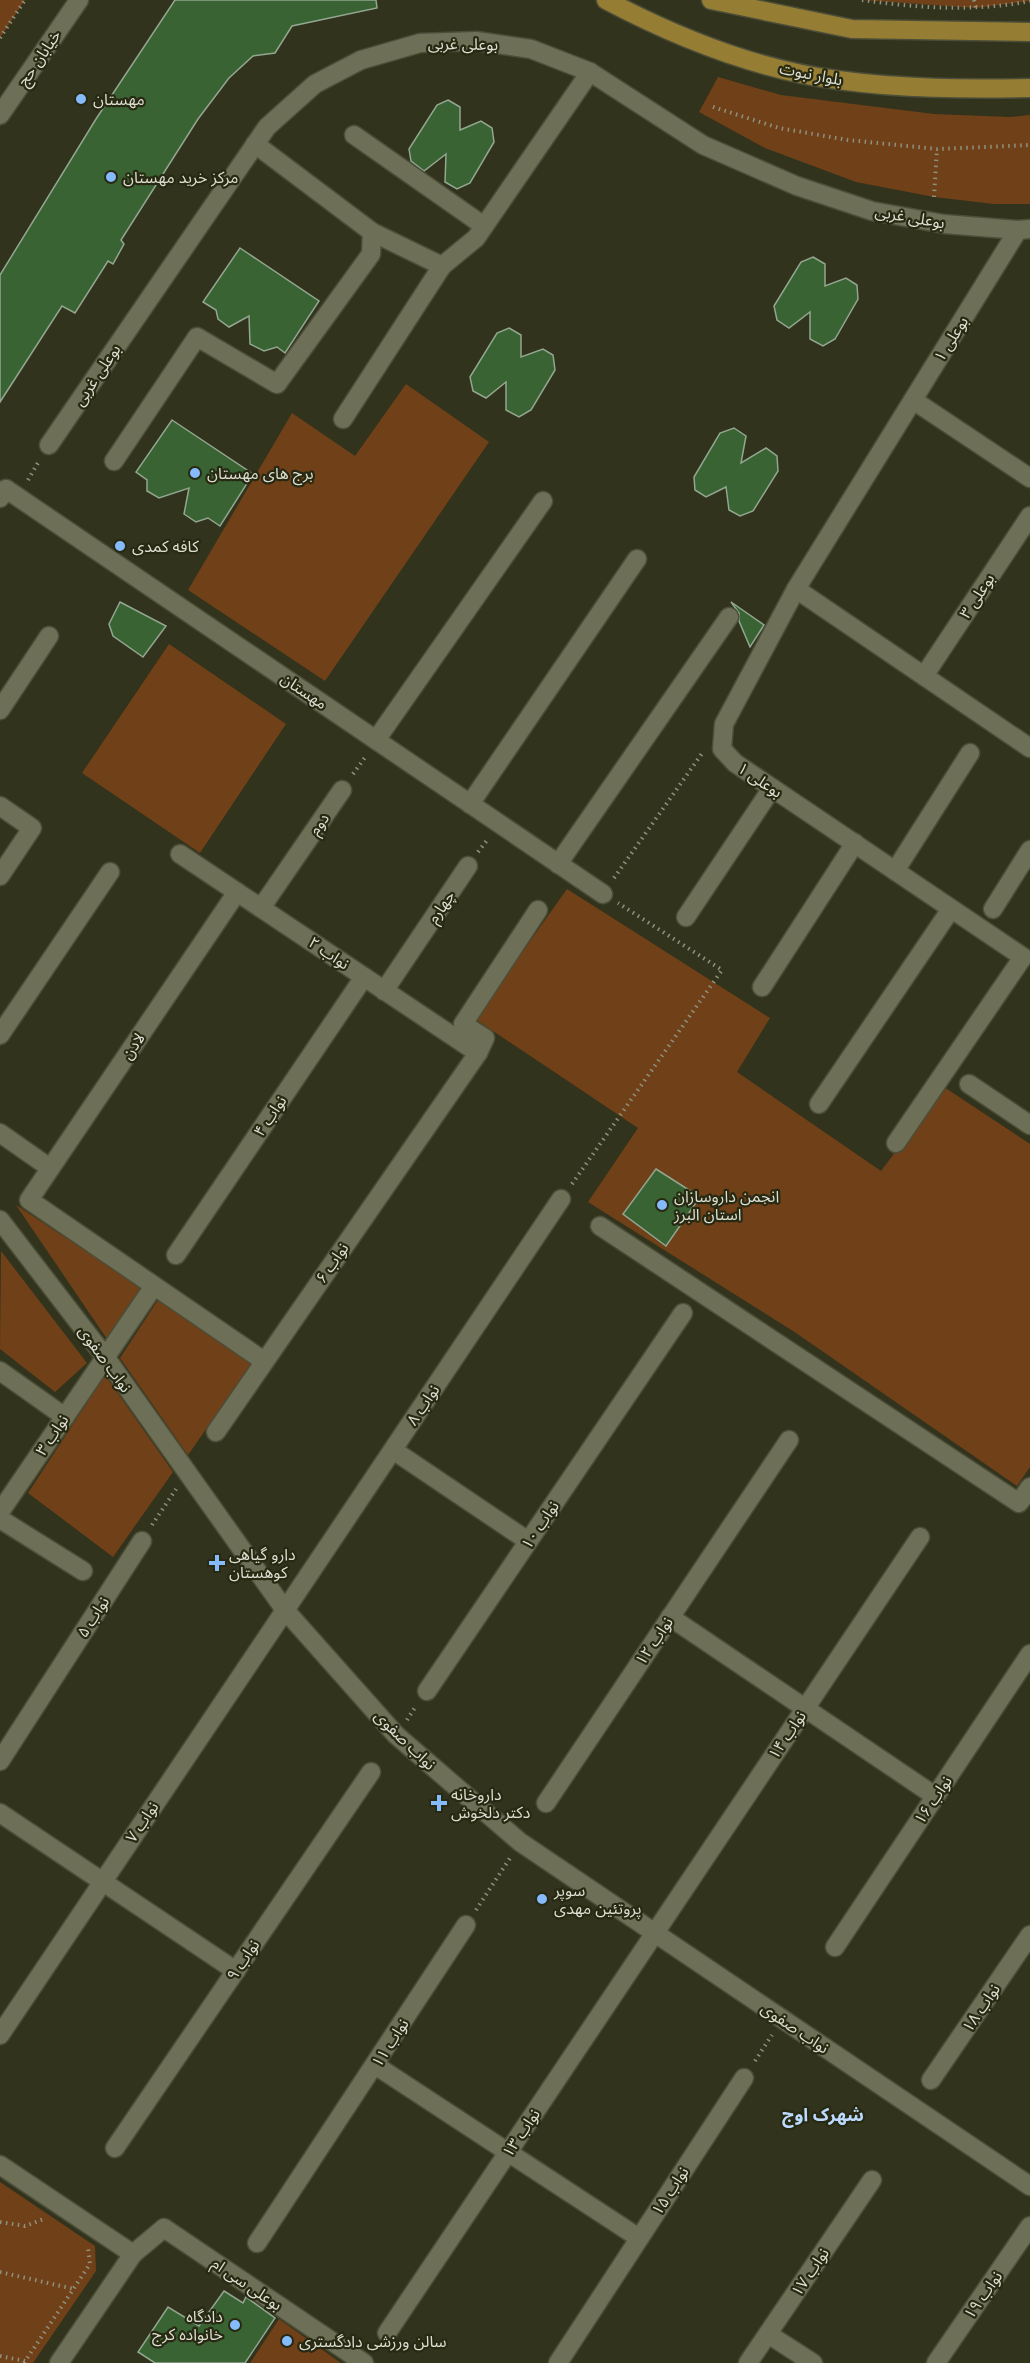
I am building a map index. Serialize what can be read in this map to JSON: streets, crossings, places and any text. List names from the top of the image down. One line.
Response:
{"streets":{"main road":["بلوار نبوت"],"street":["بوعلی غربی","خیابان حج","بوعلی ۱","بوعلی ۳","مهستان","دوم","چهارم","نواب ۲","لادن","نواب ۴","نواب ۶","نواب صفوی","نواب ۸","نواب ۳","نواب ۱۰","نواب ۵","نواب ۱۲","نواب ۱۴","نواب ۱۶","نواب ۷","نواب ۹","نواب ۱۸","نواب ۱۱","نواب ۱۳","نواب ۱۵","نواب ۱۷","بوعلی سی ام","نواب ۱۹"]},"crossings":[["بوعلی غربی","بوعلی ۱"],["دوم","نواب ۲"],["چهارم","نواب ۲"],["نواب ۲","لادن"],["نواب ۲","نواب ۴"],["نواب ۲","نواب ۶"],["نواب صفوی","نواب ۸"],["نواب صفوی","نواب ۳"],["نواب صفوی","نواب ۱۴"],["نواب صفوی","نواب ۷"],["نواب صفوی","نواب ۱۳"],["نواب ۸","نواب ۷"],["نواب ۱۴","نواب ۱۳"]],"districts":["شهرک اوج"],"places":{"other":["مهستان","مرکز خرید مهستان","برج های مهستان","کافه کمدی","انجمن داروسازان استان البرز","سوپر پروتئین مهدی","دادگاه خانواده کرج","سالن ورزشی دادگستری"],"health":["دارو گیاهی کوهستان","داروخانه دکتر دلخوش"]}}
